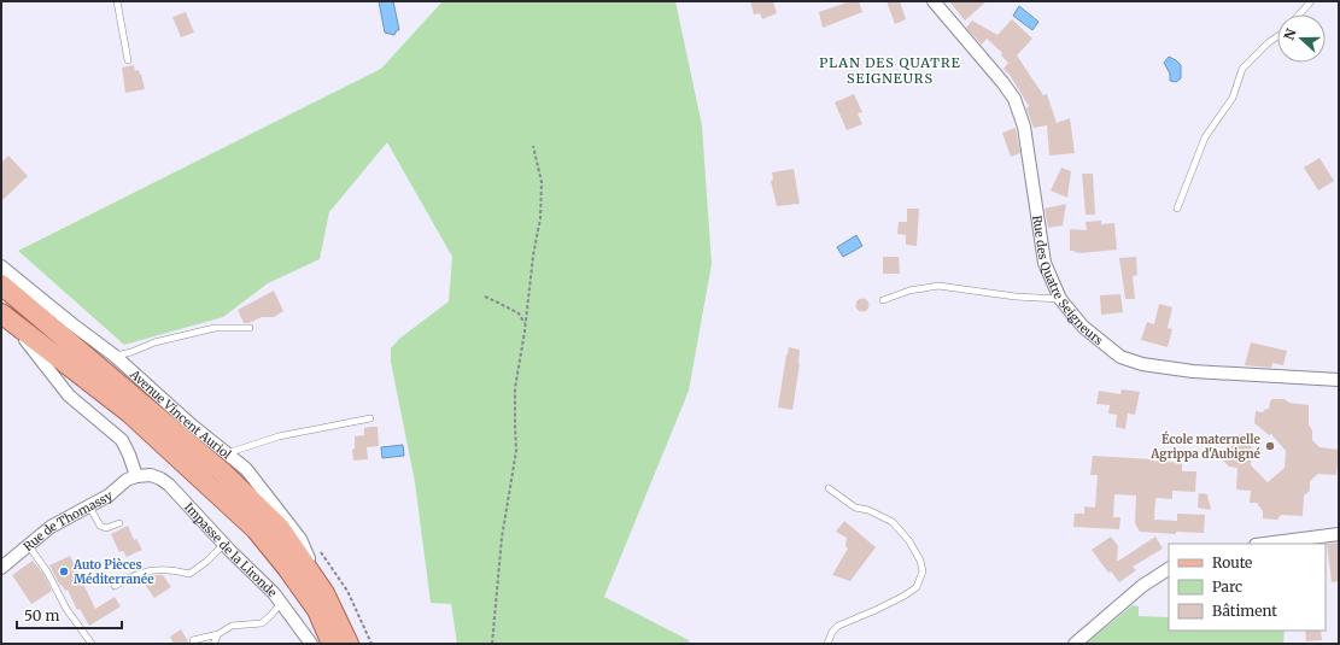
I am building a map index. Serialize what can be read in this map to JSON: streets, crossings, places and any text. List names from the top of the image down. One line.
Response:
{"streets":{"main road":["Avenue Vincent Auriol"],"street":["Rue des Quatre Seigneurs","Rue de Thomassy","Impasse de la Lironde"]},"crossings":[["Rue de Thomassy","Impasse de la Lironde"]],"districts":["PLAN DES QUATRE SEIGNEURS"],"places":["École maternelle Agrippa d'Aubigné","Auto Pièces Méditerranée"],"legend":["Route","Parc","Bâtiment"],"scale_bar":"50 m","north":"left"}
